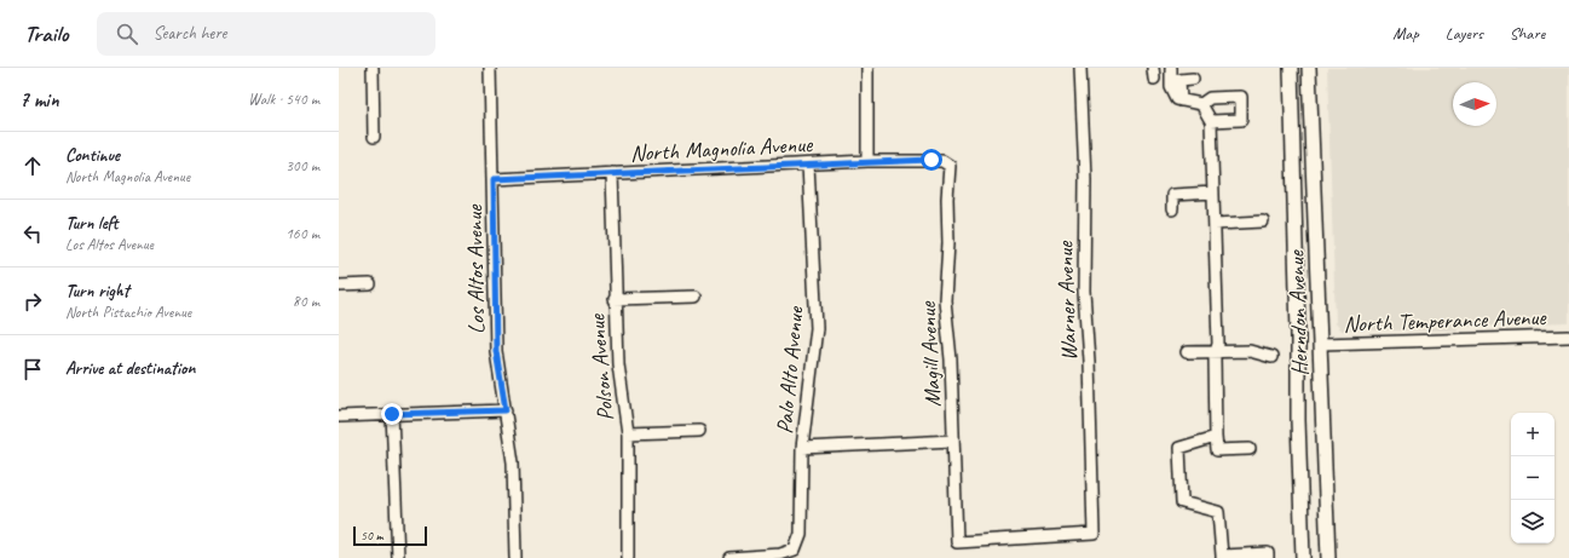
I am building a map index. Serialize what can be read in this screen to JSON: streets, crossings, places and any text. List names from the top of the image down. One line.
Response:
{"streets":{"main road":["Herndon Avenue"],"street":["North Magnolia Avenue","Los Altos Avenue","Warner Avenue","North Temperance Avenue","Magill Avenue","Polson Avenue","Palo Alto Avenue"]},"crossings":[["North Magnolia Avenue","Los Altos Avenue"],["North Magnolia Avenue","Magill Avenue"],["North Magnolia Avenue","Polson Avenue"],["North Magnolia Avenue","Palo Alto Avenue"],["Warner Avenue","Magill Avenue"],["Herndon Avenue","North Temperance Avenue"]],"scale_bar":"50 m","north":"right","page":{"header":"Trailo","search":"Search here","nav":["Map","Layers","Share"],"heading":["7 min","Walk · 540 m"],"list":[["Continue","North Magnolia Avenue","300 m"],["Turn left","Los Altos Avenue","160 m"],["Turn right","North Pistachio Avenue","80 m"],"Arrive at destination"],"map_buttons":["+","−"],"scale":"50 m"}}
